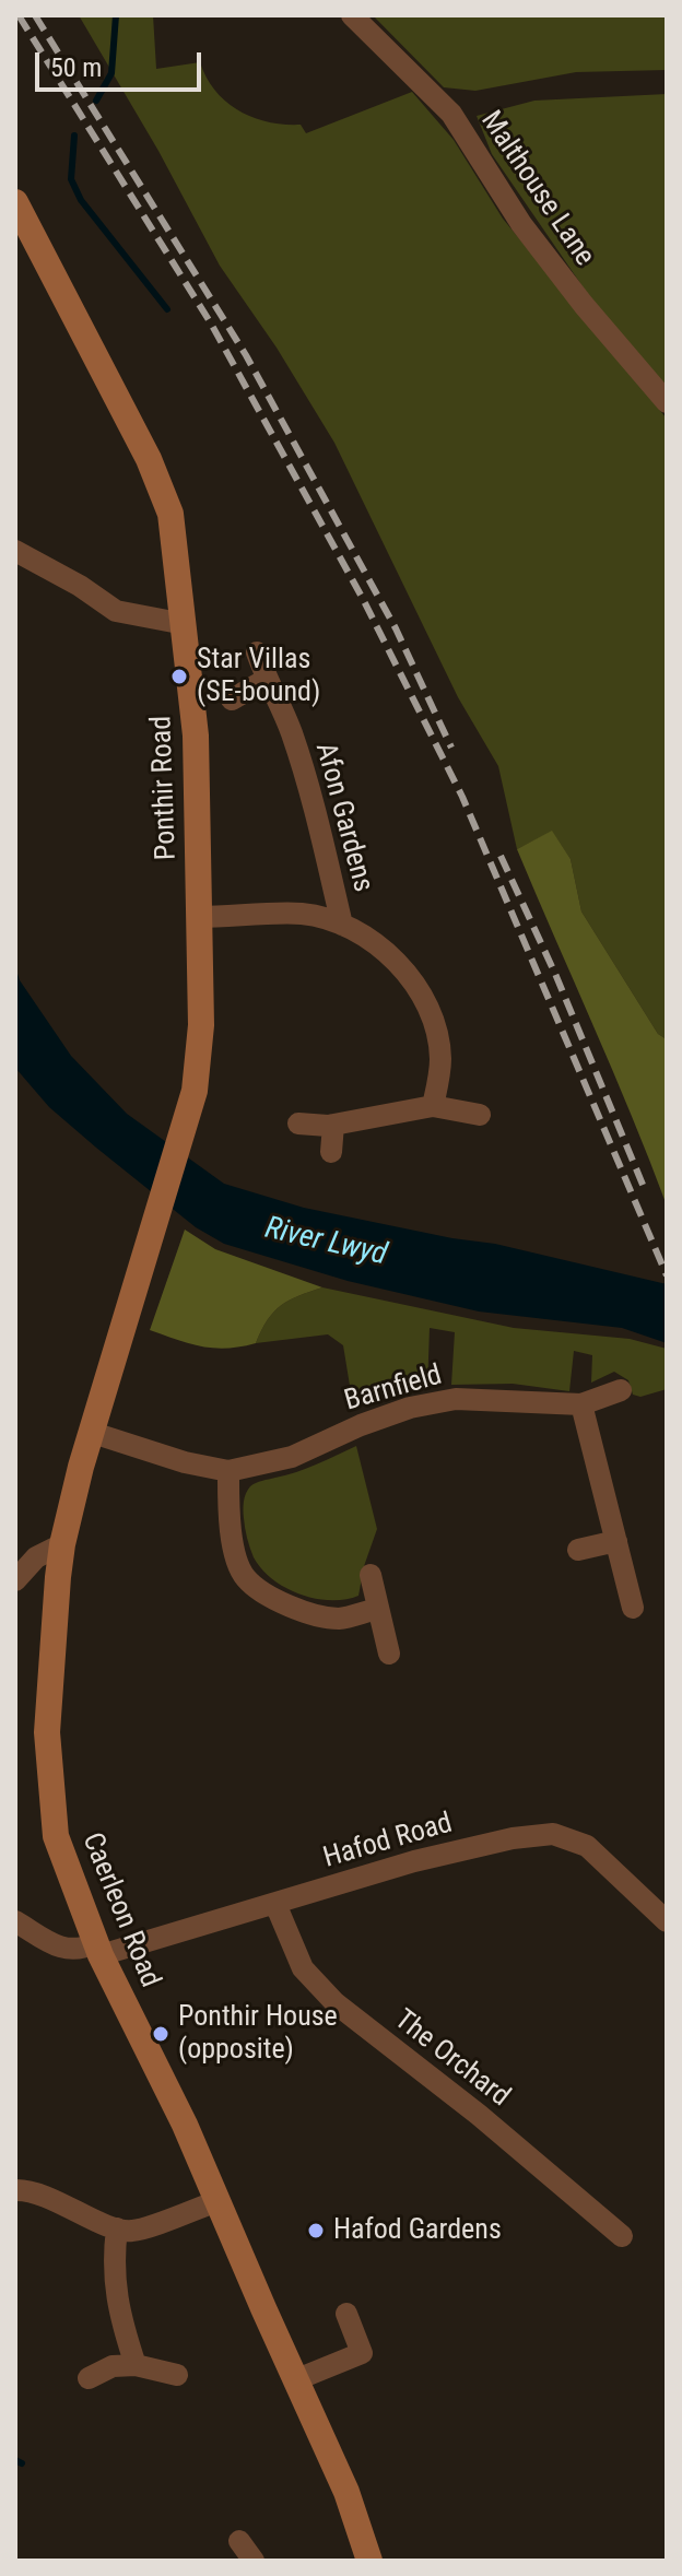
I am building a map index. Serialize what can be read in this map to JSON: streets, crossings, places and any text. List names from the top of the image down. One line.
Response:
{"streets":{"main road":["Ponthir Road","Caerleon Road"],"street":["Malthouse Lane","Afon Gardens","Barnfield","Hafod Road","The Orchard"]},"crossings":[["Ponthir Road","Afon Gardens"],["Ponthir Road","Caerleon Road"],["Barnfield","Caerleon Road"],["Hafod Road","Caerleon Road"],["Hafod Road","The Orchard"]],"water":["River Lwyd"],"places":["Star Villas (SE-bound)","Ponthir House (opposite)","Hafod Gardens"],"scale_bar":"50 m"}
